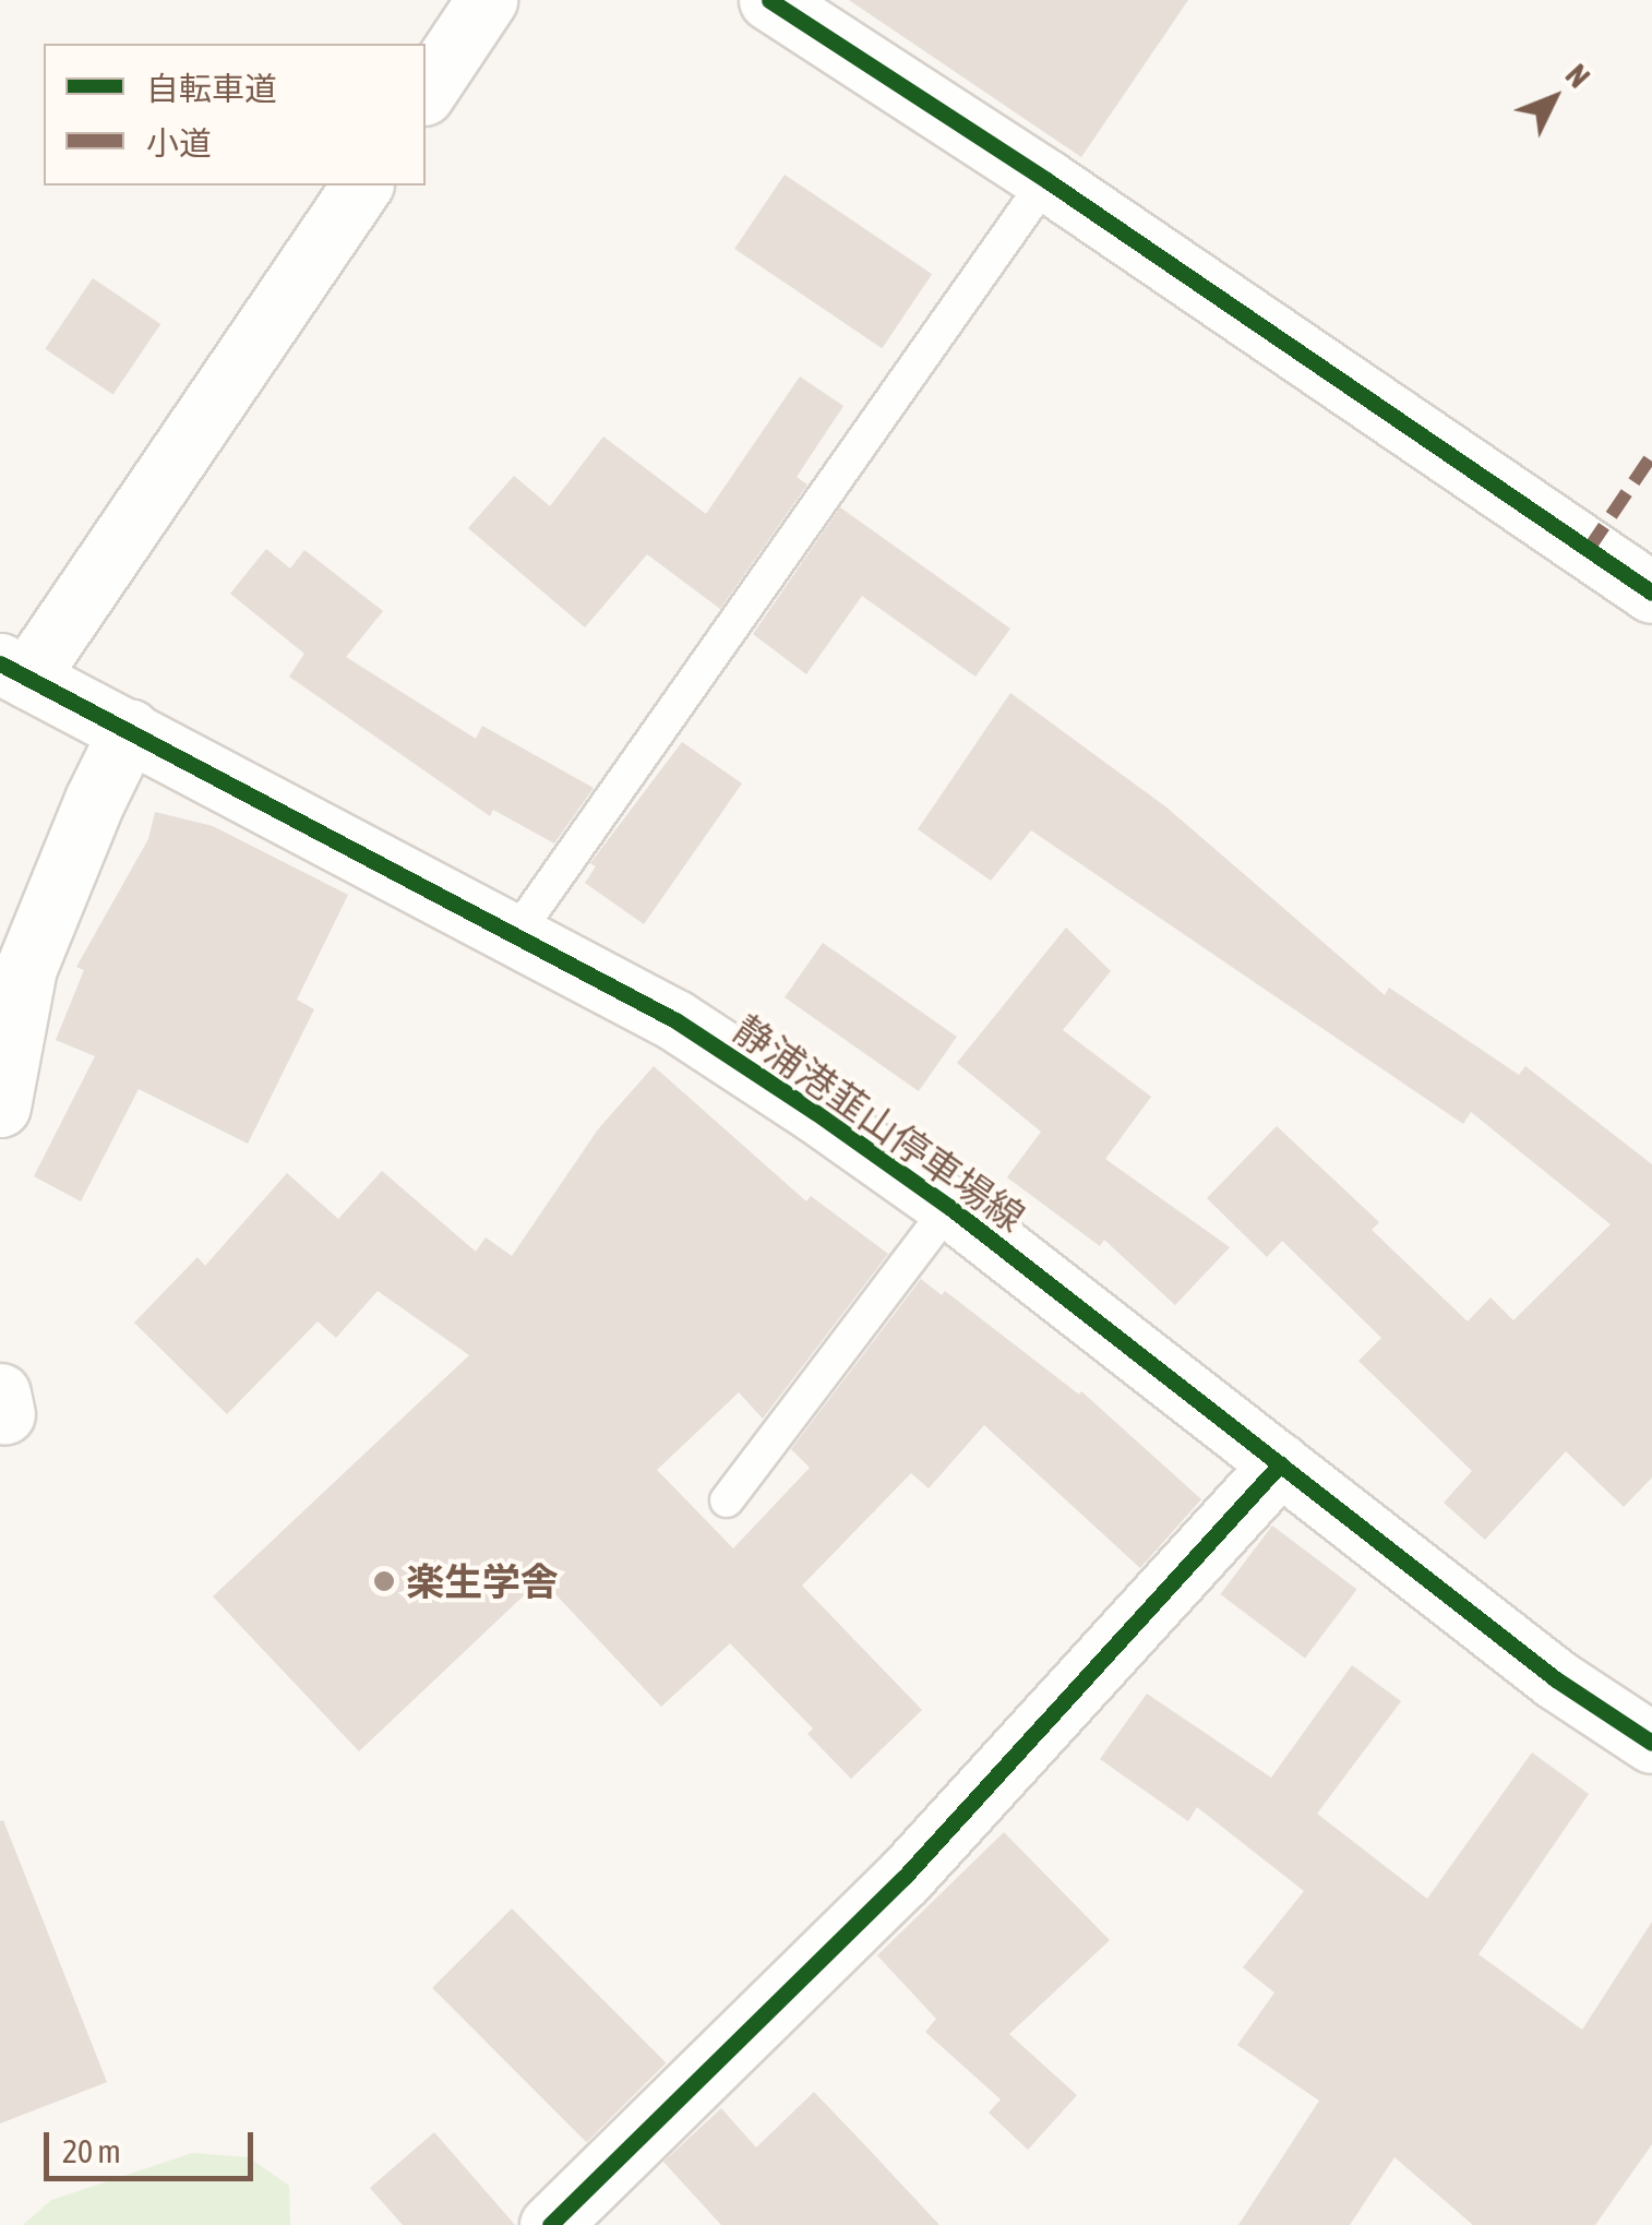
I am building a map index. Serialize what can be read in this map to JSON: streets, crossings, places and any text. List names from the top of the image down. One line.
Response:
{"streets":{"street":["静浦港韮山停車場線"]},"places":["楽生学舎"],"legend":["自転車道","小道"],"scale_bar":"20 m","north":"top right"}
